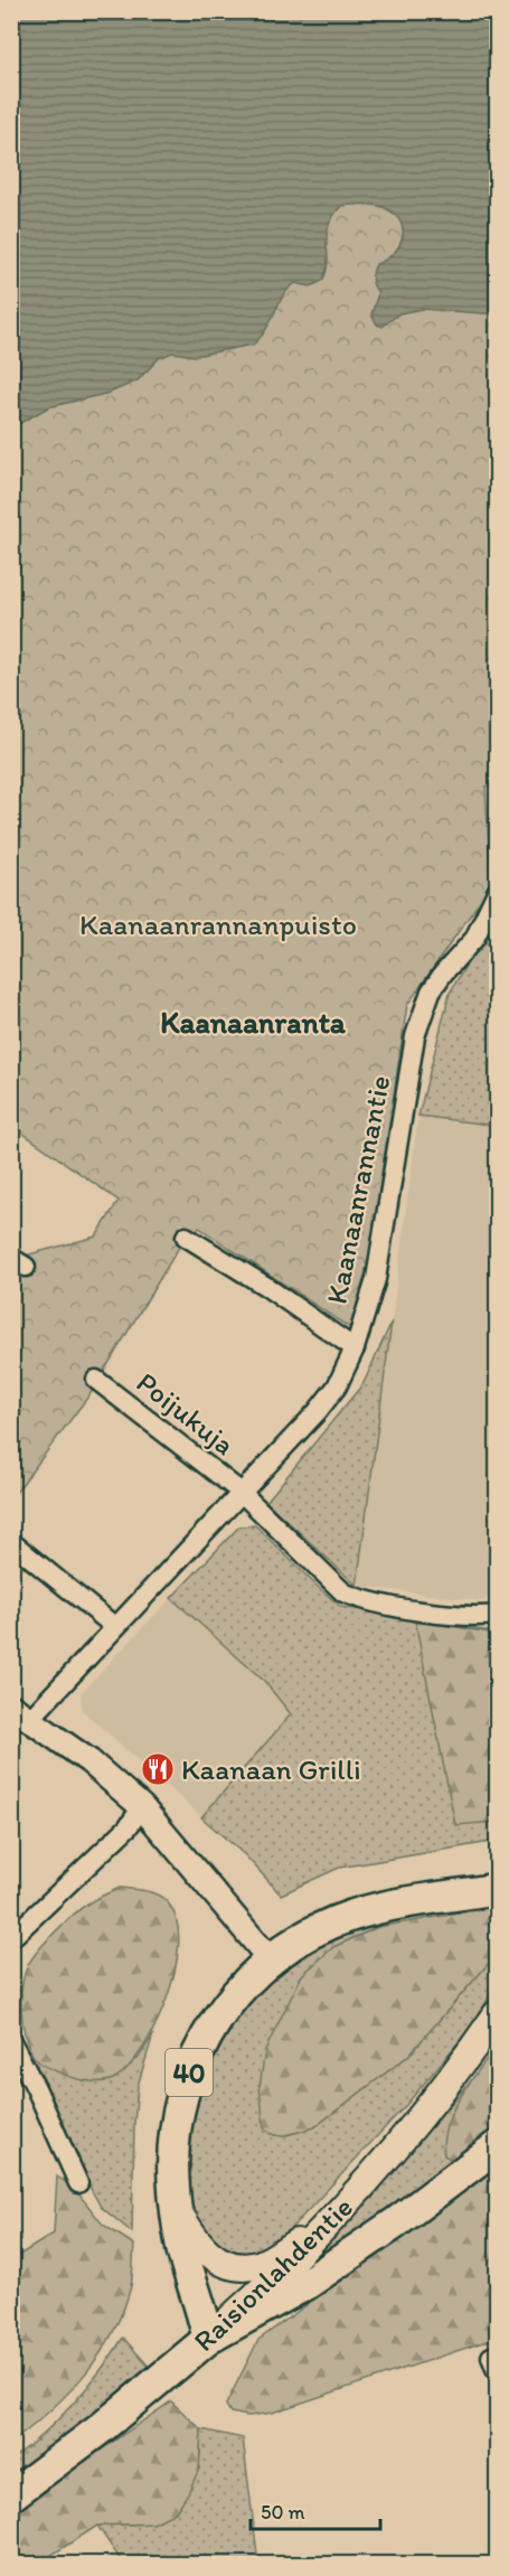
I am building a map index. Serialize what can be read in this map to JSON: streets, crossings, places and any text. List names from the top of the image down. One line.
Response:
{"streets":{"main road":["40","Raisionlahdentie"],"street":["Kaanaanrannantie","Poijukuja"]},"crossings":[["Kaanaanrannantie","Poijukuja"],["40","Raisionlahdentie"]],"districts":["Kaanaanranta"],"parks":["Kaanaanrannanpuisto"],"places":{"restaurant":["Kaanaan Grilli"]},"scale_bar":"50 m"}
